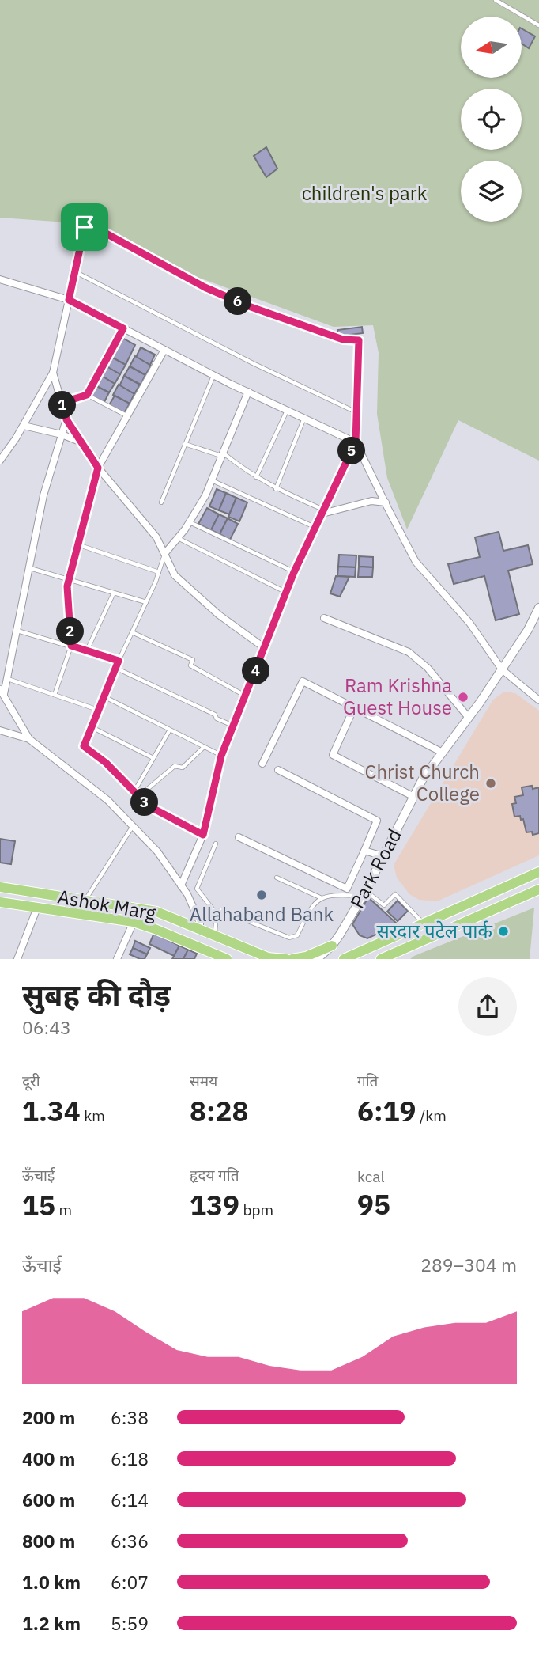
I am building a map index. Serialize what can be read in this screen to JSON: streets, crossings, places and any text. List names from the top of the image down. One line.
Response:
{"streets":{"main road":["Ashok Marg"],"street":["Park Road"]},"parks":["children's park"],"places":["Ram Krishna Guest House","Christ Church College","Allahaband Bank","सरदार पटेल पार्क"],"north":"left","page":{"pins":["6","1","5","2","4","3"],"heading":["सुबह की दौड़","06:43"],"stats":[["दूरी","1.34 km"],["समय","8:28"],["गति","6:19 /km"],["ऊँचाई","15 m"],["हृदय गति","139 bpm"],["kcal","95"]],"chart":["ऊँचाई","289–304 m"],"list":[{"name":"200 m","note":"6:38"},{"name":"400 m","note":"6:18"},{"name":"600 m","note":"6:14"},{"name":"800 m","note":"6:36"},{"name":"1.0 km","note":"6:07"},{"name":"1.2 km","note":"5:59"}]}}
